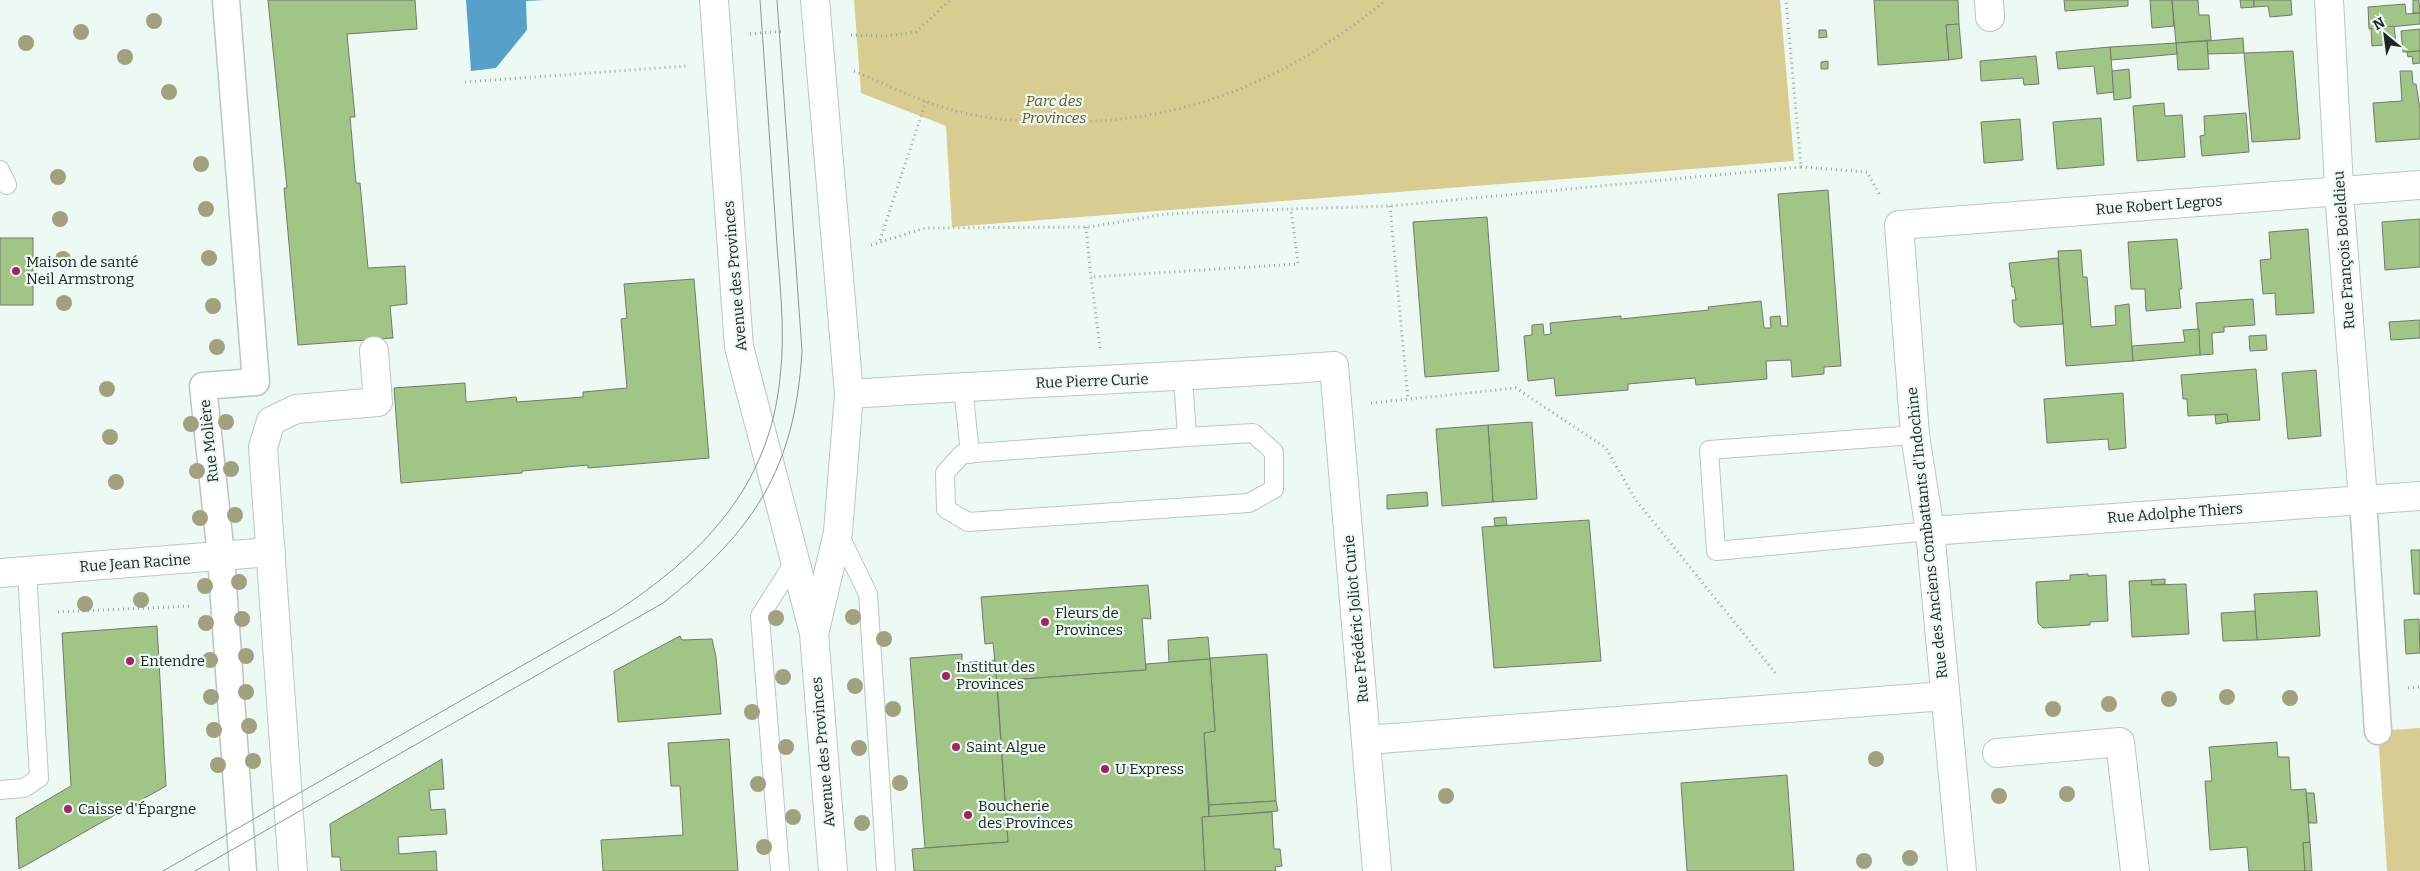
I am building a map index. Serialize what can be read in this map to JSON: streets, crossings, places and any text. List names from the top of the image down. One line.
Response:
{"streets":{"street":["Rue Robert Legros","Rue François Boieldieu","Avenue des Provinces","Rue Pierre Curie","Rue Molière","Rue Adolphe Thiers","Rue des Anciens Combattants d'Indochine","Rue Jean Racine","Rue Frédéric Joliot Curie"]},"crossings":[["Rue Robert Legros","Rue François Boieldieu"],["Rue Robert Legros","Rue des Anciens Combattants d'Indochine"],["Rue François Boieldieu","Rue Adolphe Thiers"],["Avenue des Provinces","Rue Pierre Curie"],["Rue Pierre Curie","Rue Frédéric Joliot Curie"],["Rue Molière","Rue Jean Racine"],["Rue Adolphe Thiers","Rue des Anciens Combattants d'Indochine"]],"parks":["Parc des Provinces"],"places":["Maison de santé Neil Armstrong","Fleurs de Provinces","Entendre","Institut des Provinces","Saint Algue","U Express","Caisse d'Épargne","Boucherie des Provinces"],"north":"top left"}
